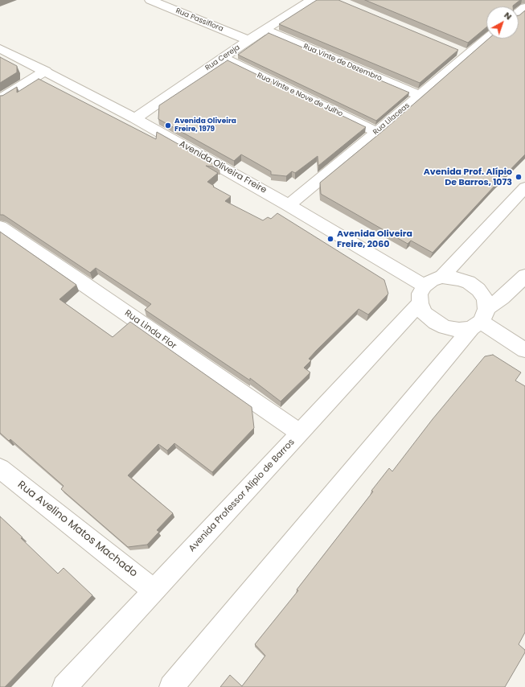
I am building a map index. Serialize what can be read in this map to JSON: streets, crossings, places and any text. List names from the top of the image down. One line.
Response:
{"streets":{"street":["Rua Passiflora","Rua Cereja","Rua Vinte de Dezembro","Rua Vinte e Nove de Julho","Rua Lilaceas","Avenida Oliveira Freire","Rua Linda Flor","Avenida Professor Alípio de Barros","Rua Avelino Matos Machado"]},"crossings":[["Rua Passiflora","Rua Cereja"],["Rua Cereja","Rua Vinte de Dezembro"],["Rua Cereja","Rua Vinte e Nove de Julho"],["Rua Cereja","Avenida Oliveira Freire"],["Rua Vinte de Dezembro","Rua Lilaceas"],["Rua Vinte e Nove de Julho","Rua Lilaceas"],["Rua Lilaceas","Avenida Oliveira Freire"],["Avenida Oliveira Freire","Avenida Professor Alípio de Barros"],["Rua Linda Flor","Avenida Professor Alípio de Barros"],["Avenida Professor Alípio de Barros","Rua Avelino Matos Machado"]],"places":["Avenida Oliveira Freire, 1979","Avenida Prof. Alípio De Barros, 1073","Avenida Oliveira Freire, 2060"],"north":"top right"}
